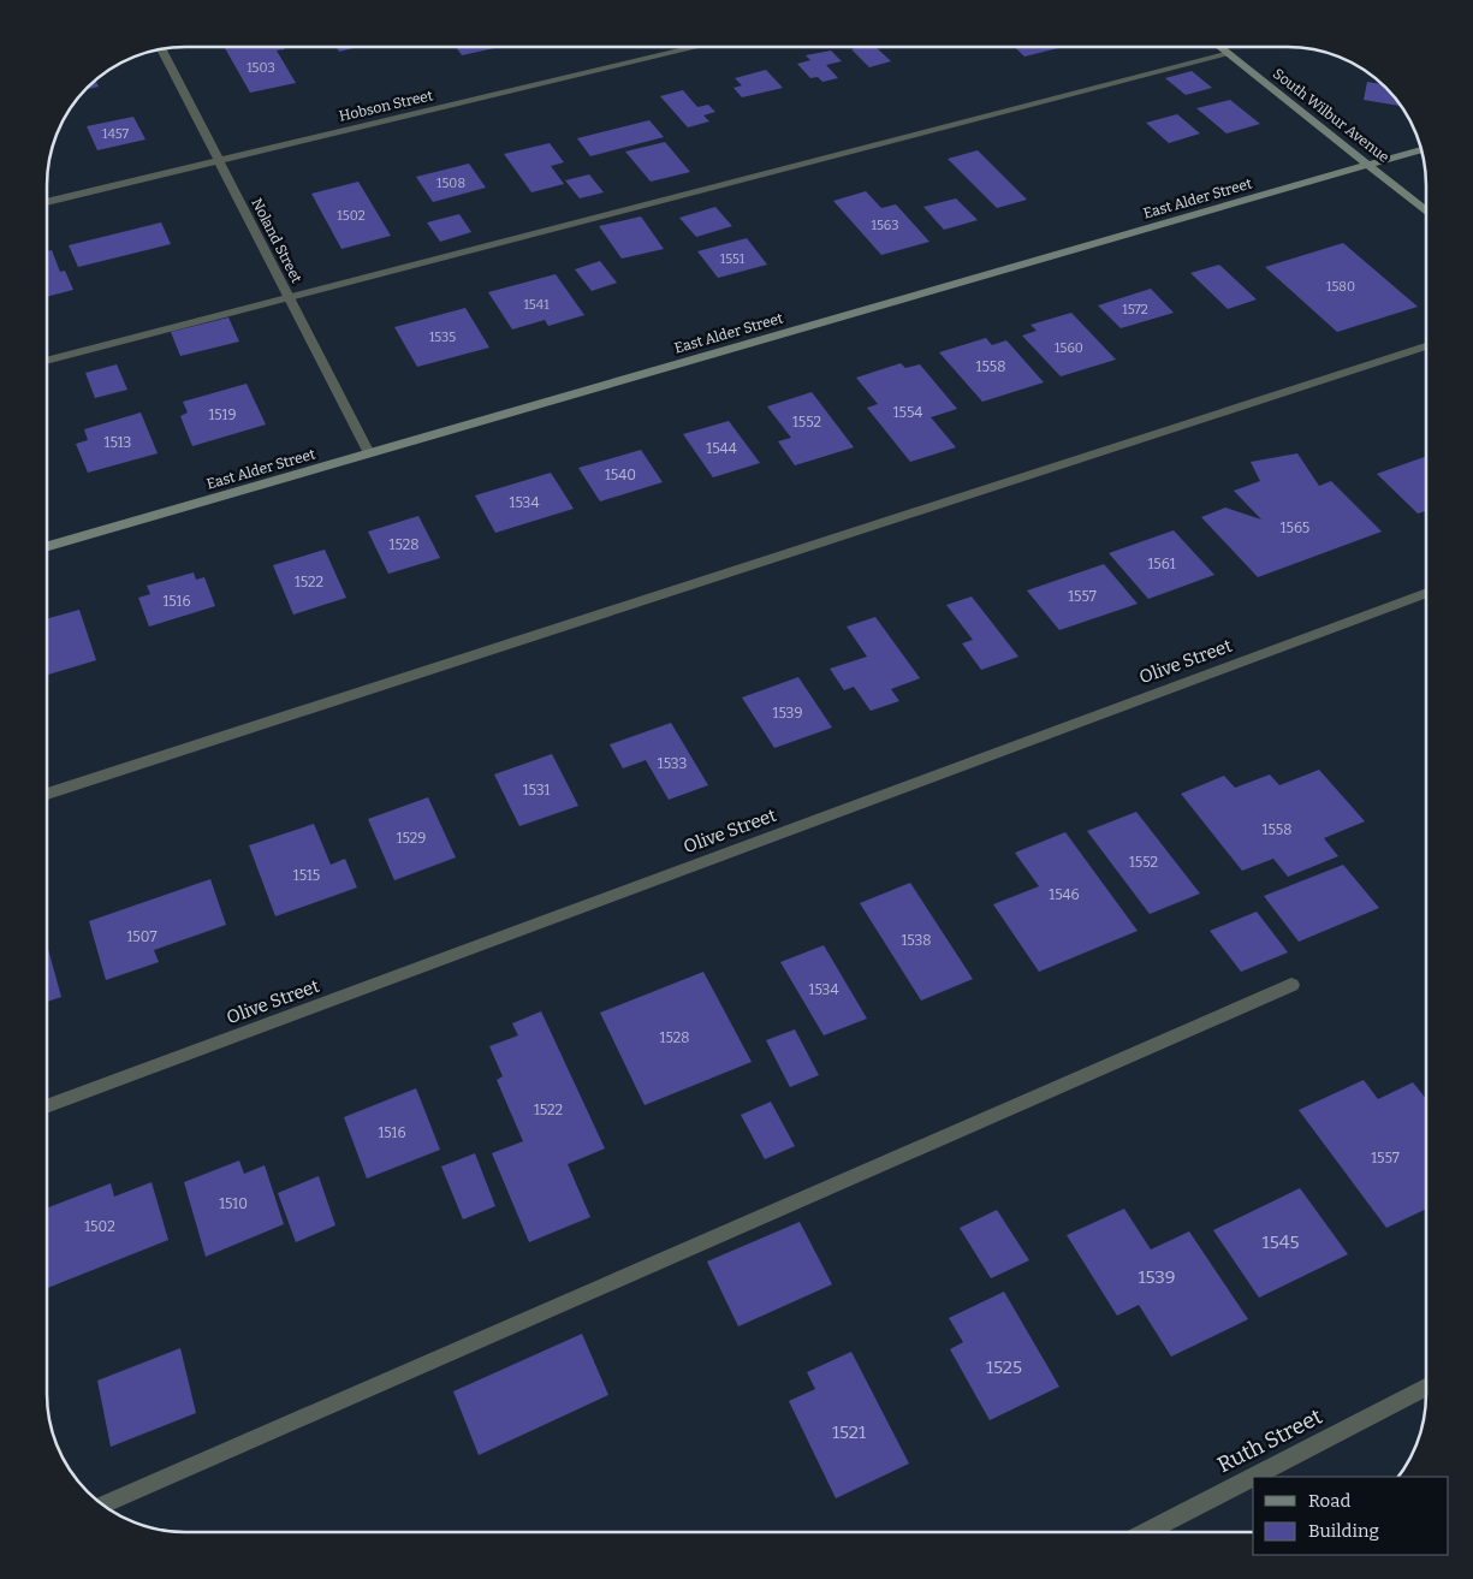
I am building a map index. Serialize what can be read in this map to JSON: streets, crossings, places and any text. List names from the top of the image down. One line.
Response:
{"streets":{"main road":["South Wilbur Avenue","East Alder Street"],"street":["Hobson Street","Noland Street","Olive Street","Ruth Street"]},"crossings":[["Hobson Street","Noland Street"],["South Wilbur Avenue","East Alder Street"],["East Alder Street","Noland Street"]],"house_numbers":["1503","1457","1508","1502","1563","1551","1580","1541","1572","1535","1560","1558","1554","1519","1552","1513","1544","1540","1534","1565","1528","1561","1522","1557","1516","1539","1533","1531","1558","1529","1552","1515","1546","1507","1538","1534","1528","1522","1516","1557","1510","1502","1545","1539","1525","1521"],"legend":["Road","Building"]}
